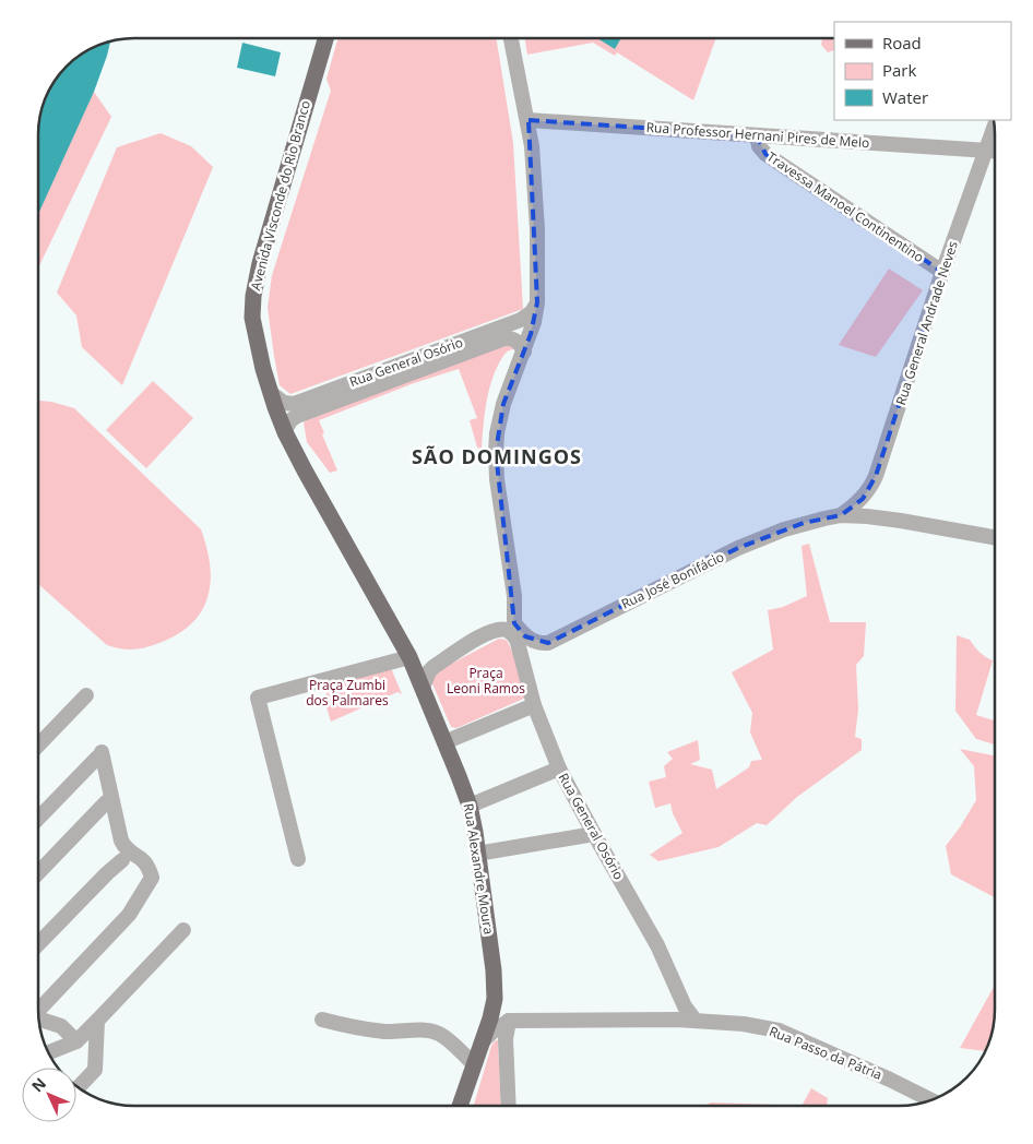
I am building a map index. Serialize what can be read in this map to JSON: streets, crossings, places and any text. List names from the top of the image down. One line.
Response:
{"streets":{"main road":["Avenida Visconde do Rio Branco","Rua Alexandre Moura"],"street":["Rua Professor Hernani Pires de Melo","Travessa Manoel Continentino","Rua General Andrade Neves","Rua General Osório","Rua José Bonifácio","Rua Passo da Pátria"]},"crossings":[["Rua Professor Hernani Pires de Melo","Travessa Manoel Continentino"],["Rua Professor Hernani Pires de Melo","Rua General Andrade Neves"],["Avenida Visconde do Rio Branco","Rua General Osório"],["Travessa Manoel Continentino","Rua General Andrade Neves"],["Rua General Andrade Neves","Rua José Bonifácio"],["Rua General Osório","Rua José Bonifácio"],["Rua General Osório","Rua Passo da Pátria"]],"districts":["SÃO DOMINGOS"],"parks":["Praça Leoni Ramos","Praça Zumbi dos Palmares"],"legend":["Road","Park","Water"],"north":"top left"}
